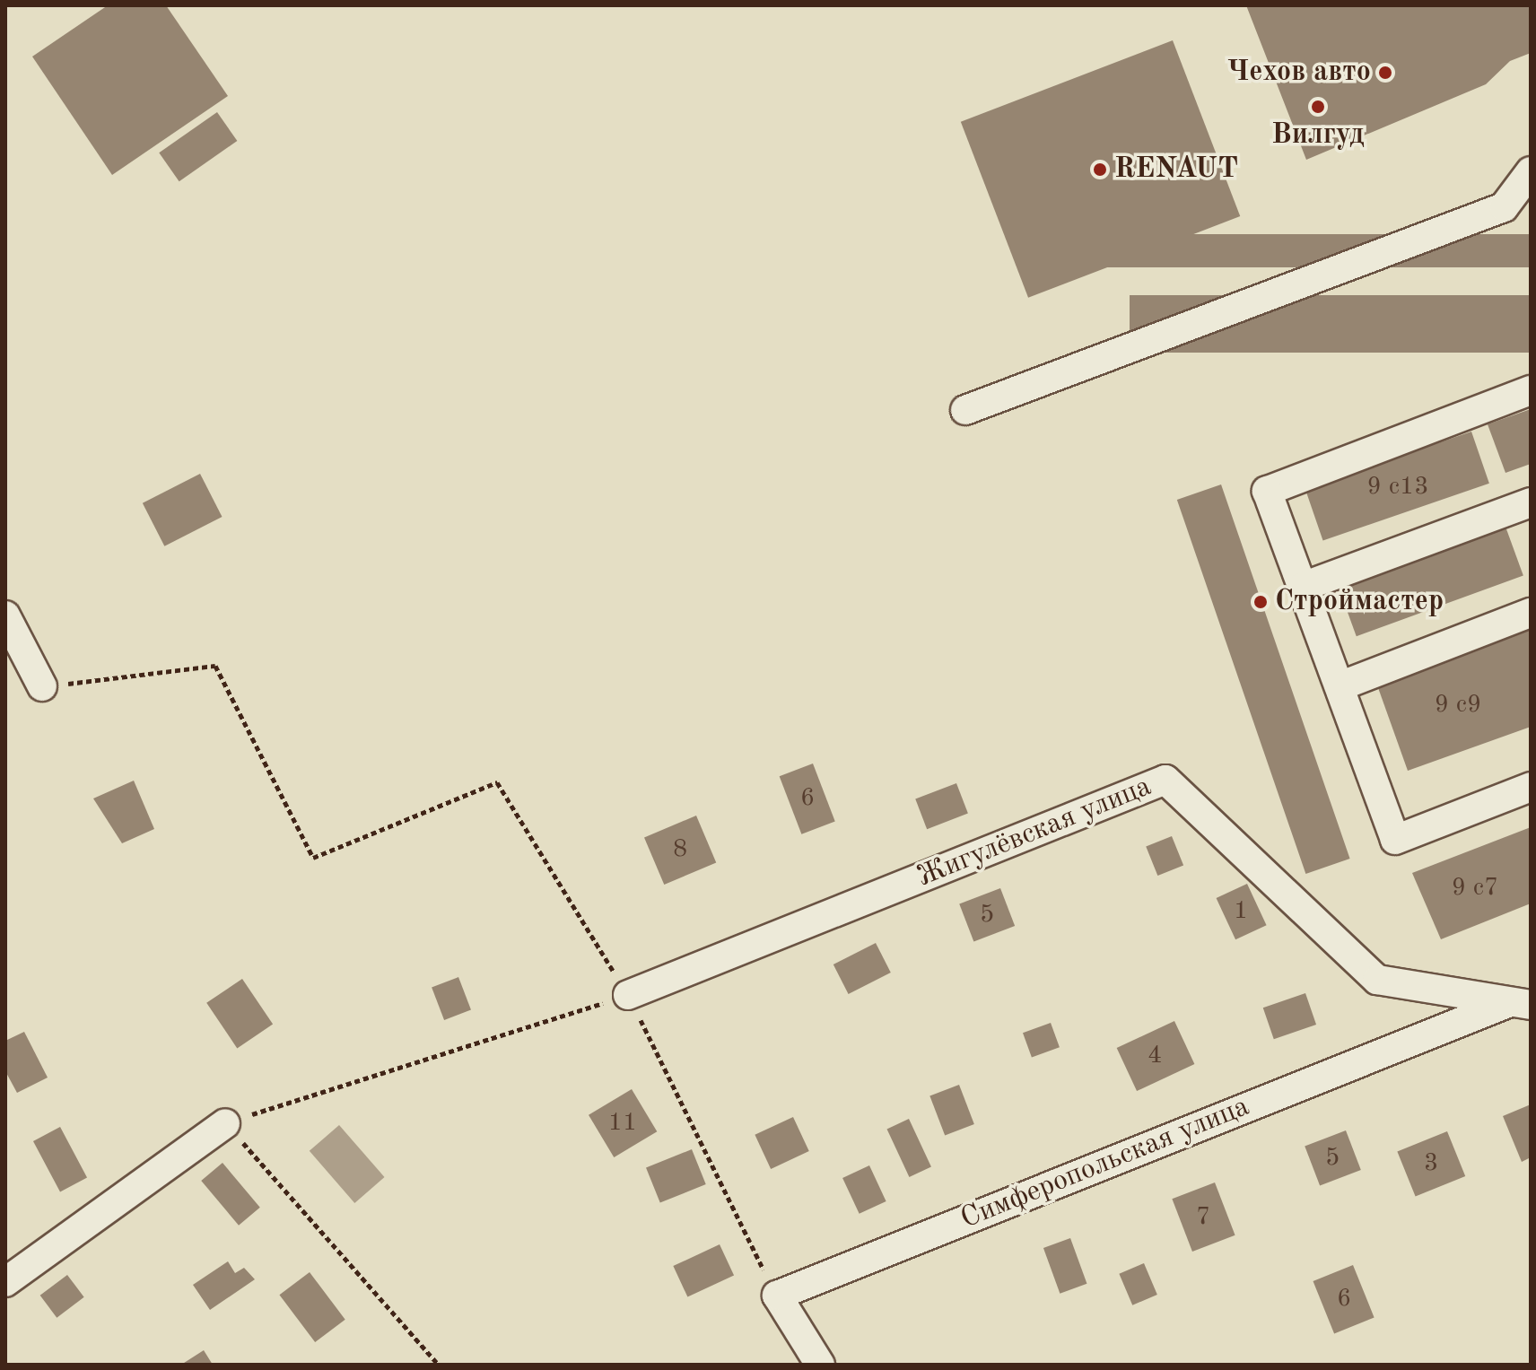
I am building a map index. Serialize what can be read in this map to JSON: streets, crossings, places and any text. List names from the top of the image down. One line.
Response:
{"streets":{"street":["Жигулёвская улица","Симферопольская улица"]},"crossings":[["Жигулёвская улица","Симферопольская улица"]],"places":["Чехов авто","Вилгуд","RENAUT","Строймастер"],"house_numbers":["9 с13","9 с9","6","8","9 с7","1","5","4","11","5","3","7","6"]}
